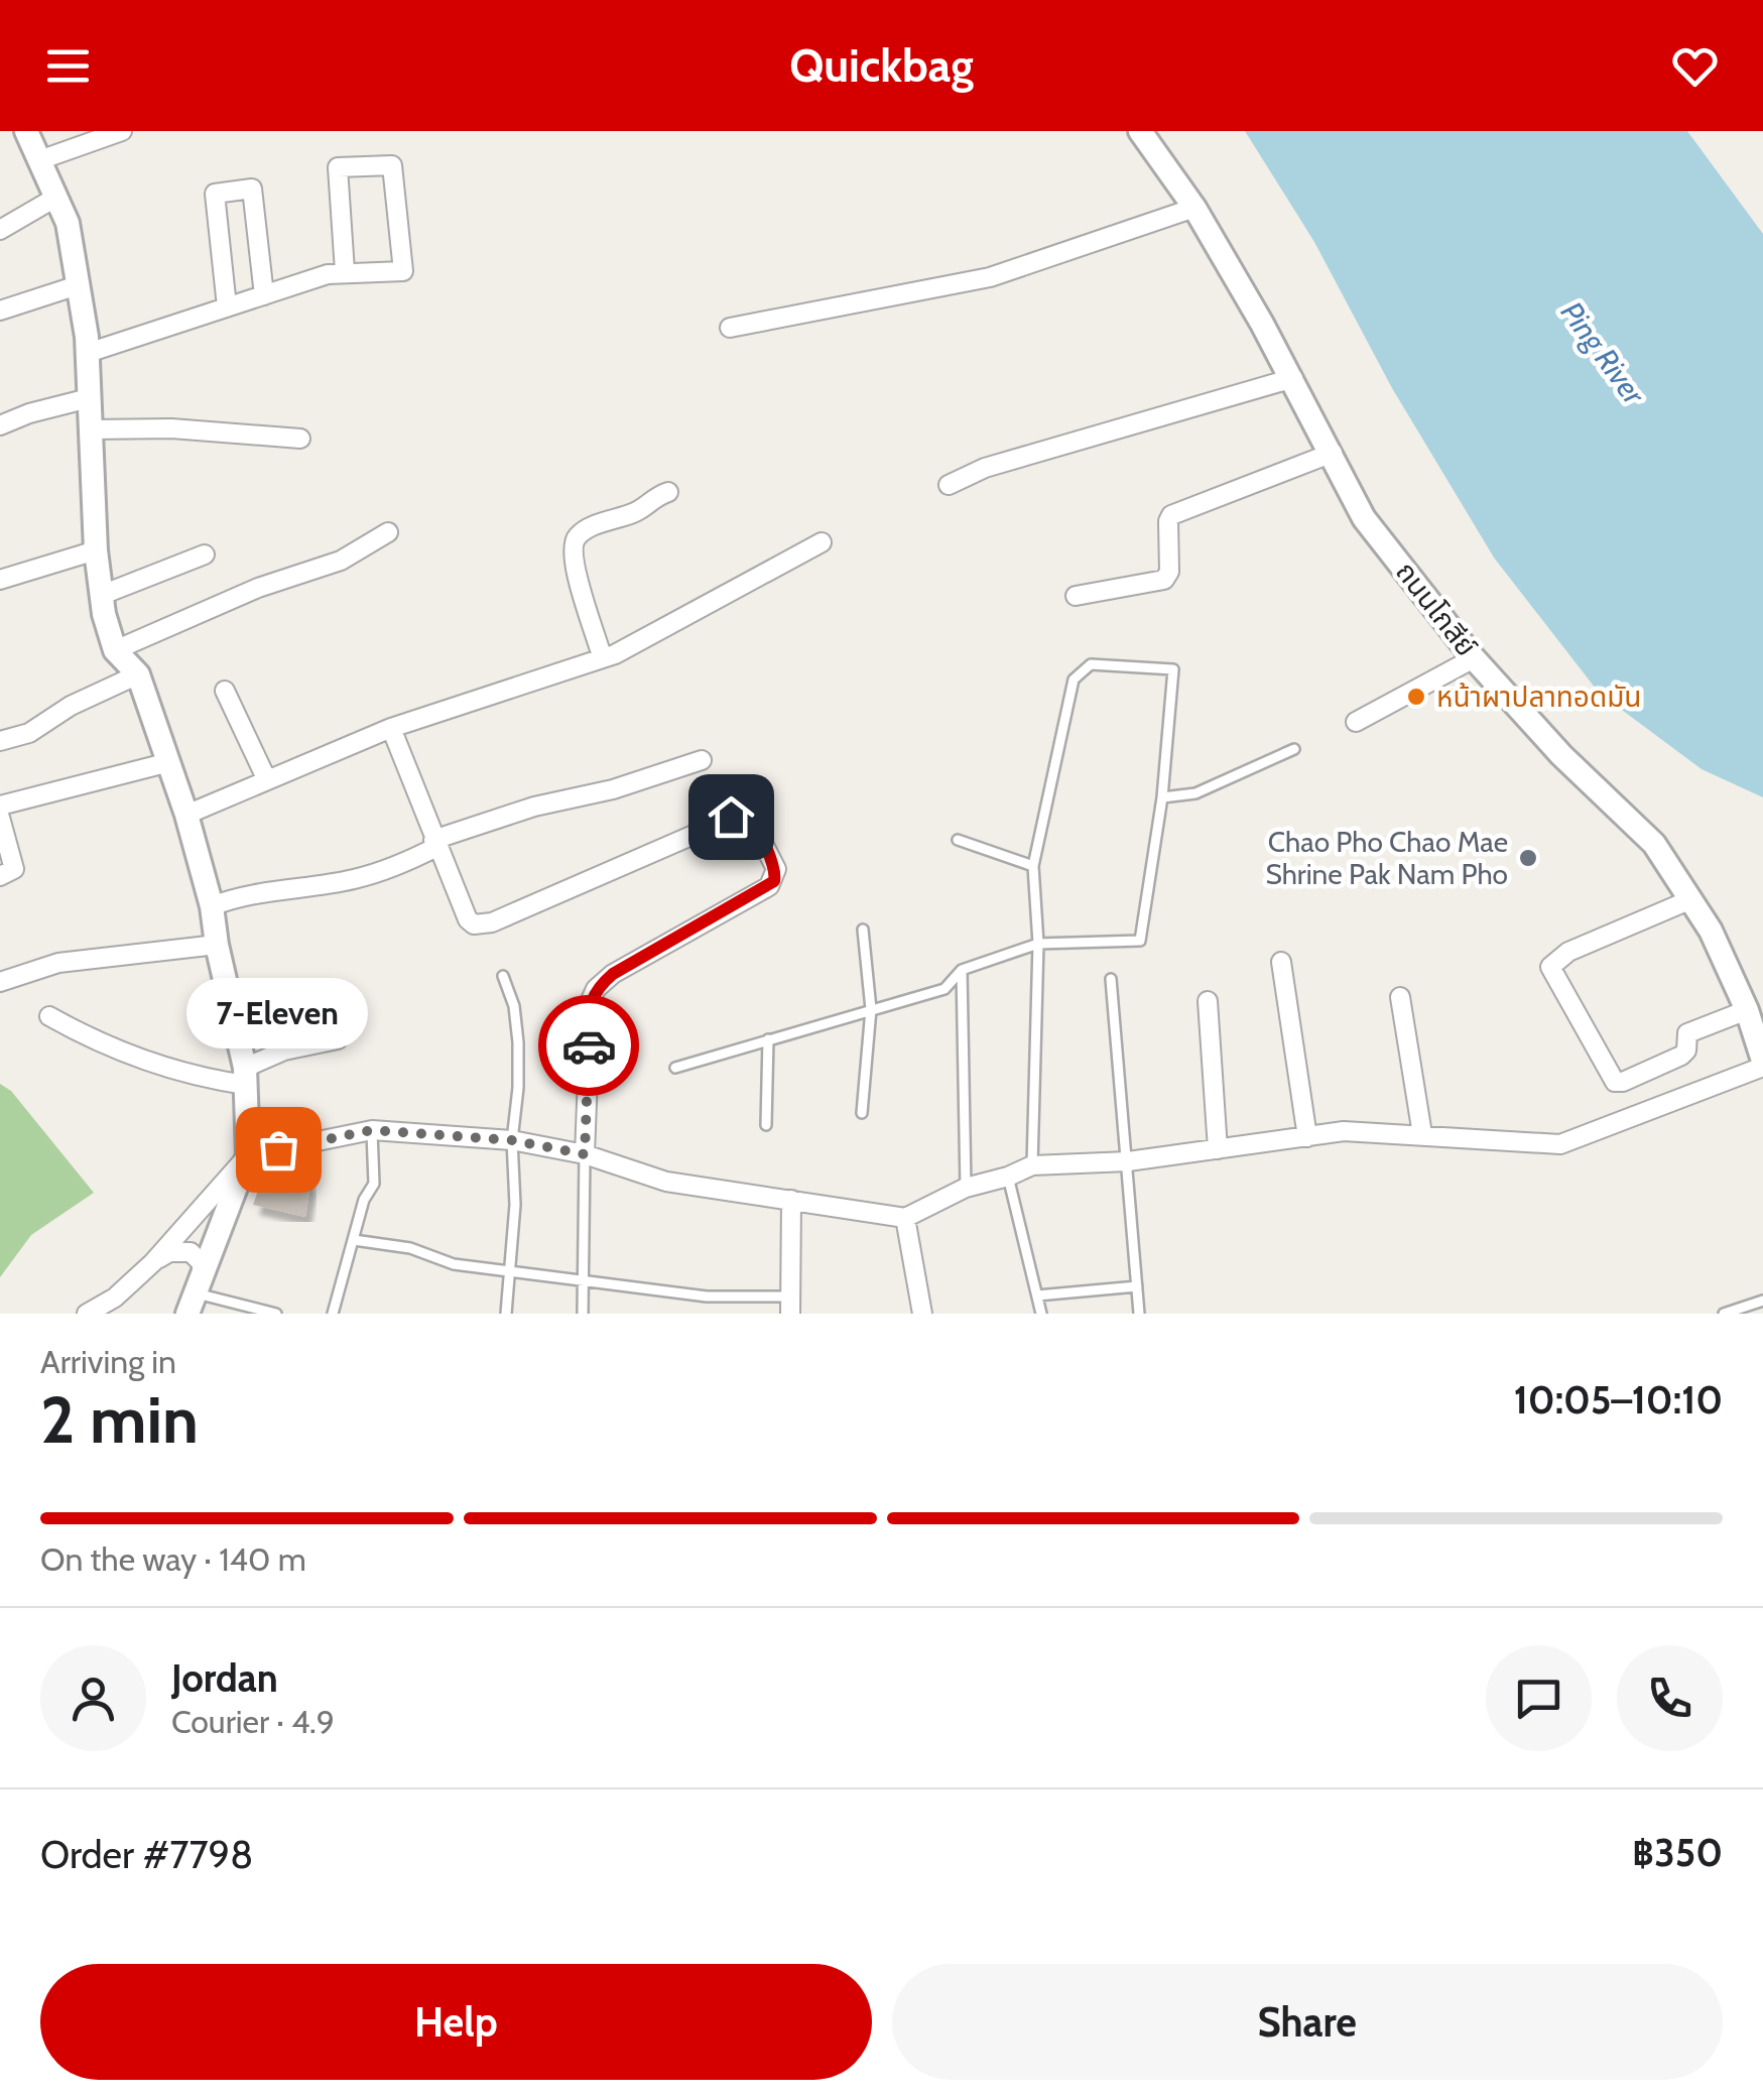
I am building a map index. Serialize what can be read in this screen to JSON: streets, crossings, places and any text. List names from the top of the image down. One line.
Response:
{"streets":{"street":["ถนนโกสีย์"]},"water":["Ping River"],"places":["หน้าผาปลาทอดมัน","Chao Pho Chao Mae Shrine Pak Nam Pho","7-Eleven"],"page":{"header":"Quickbag","bubble":"7-Eleven","heading":["2 min","Arriving in","10:05–10:10"],"panel":["Jordan","Courier · 4.9","Order #7798","฿350"],"bar":"On the way · 140 m","buttons":["Help","Share"]}}
